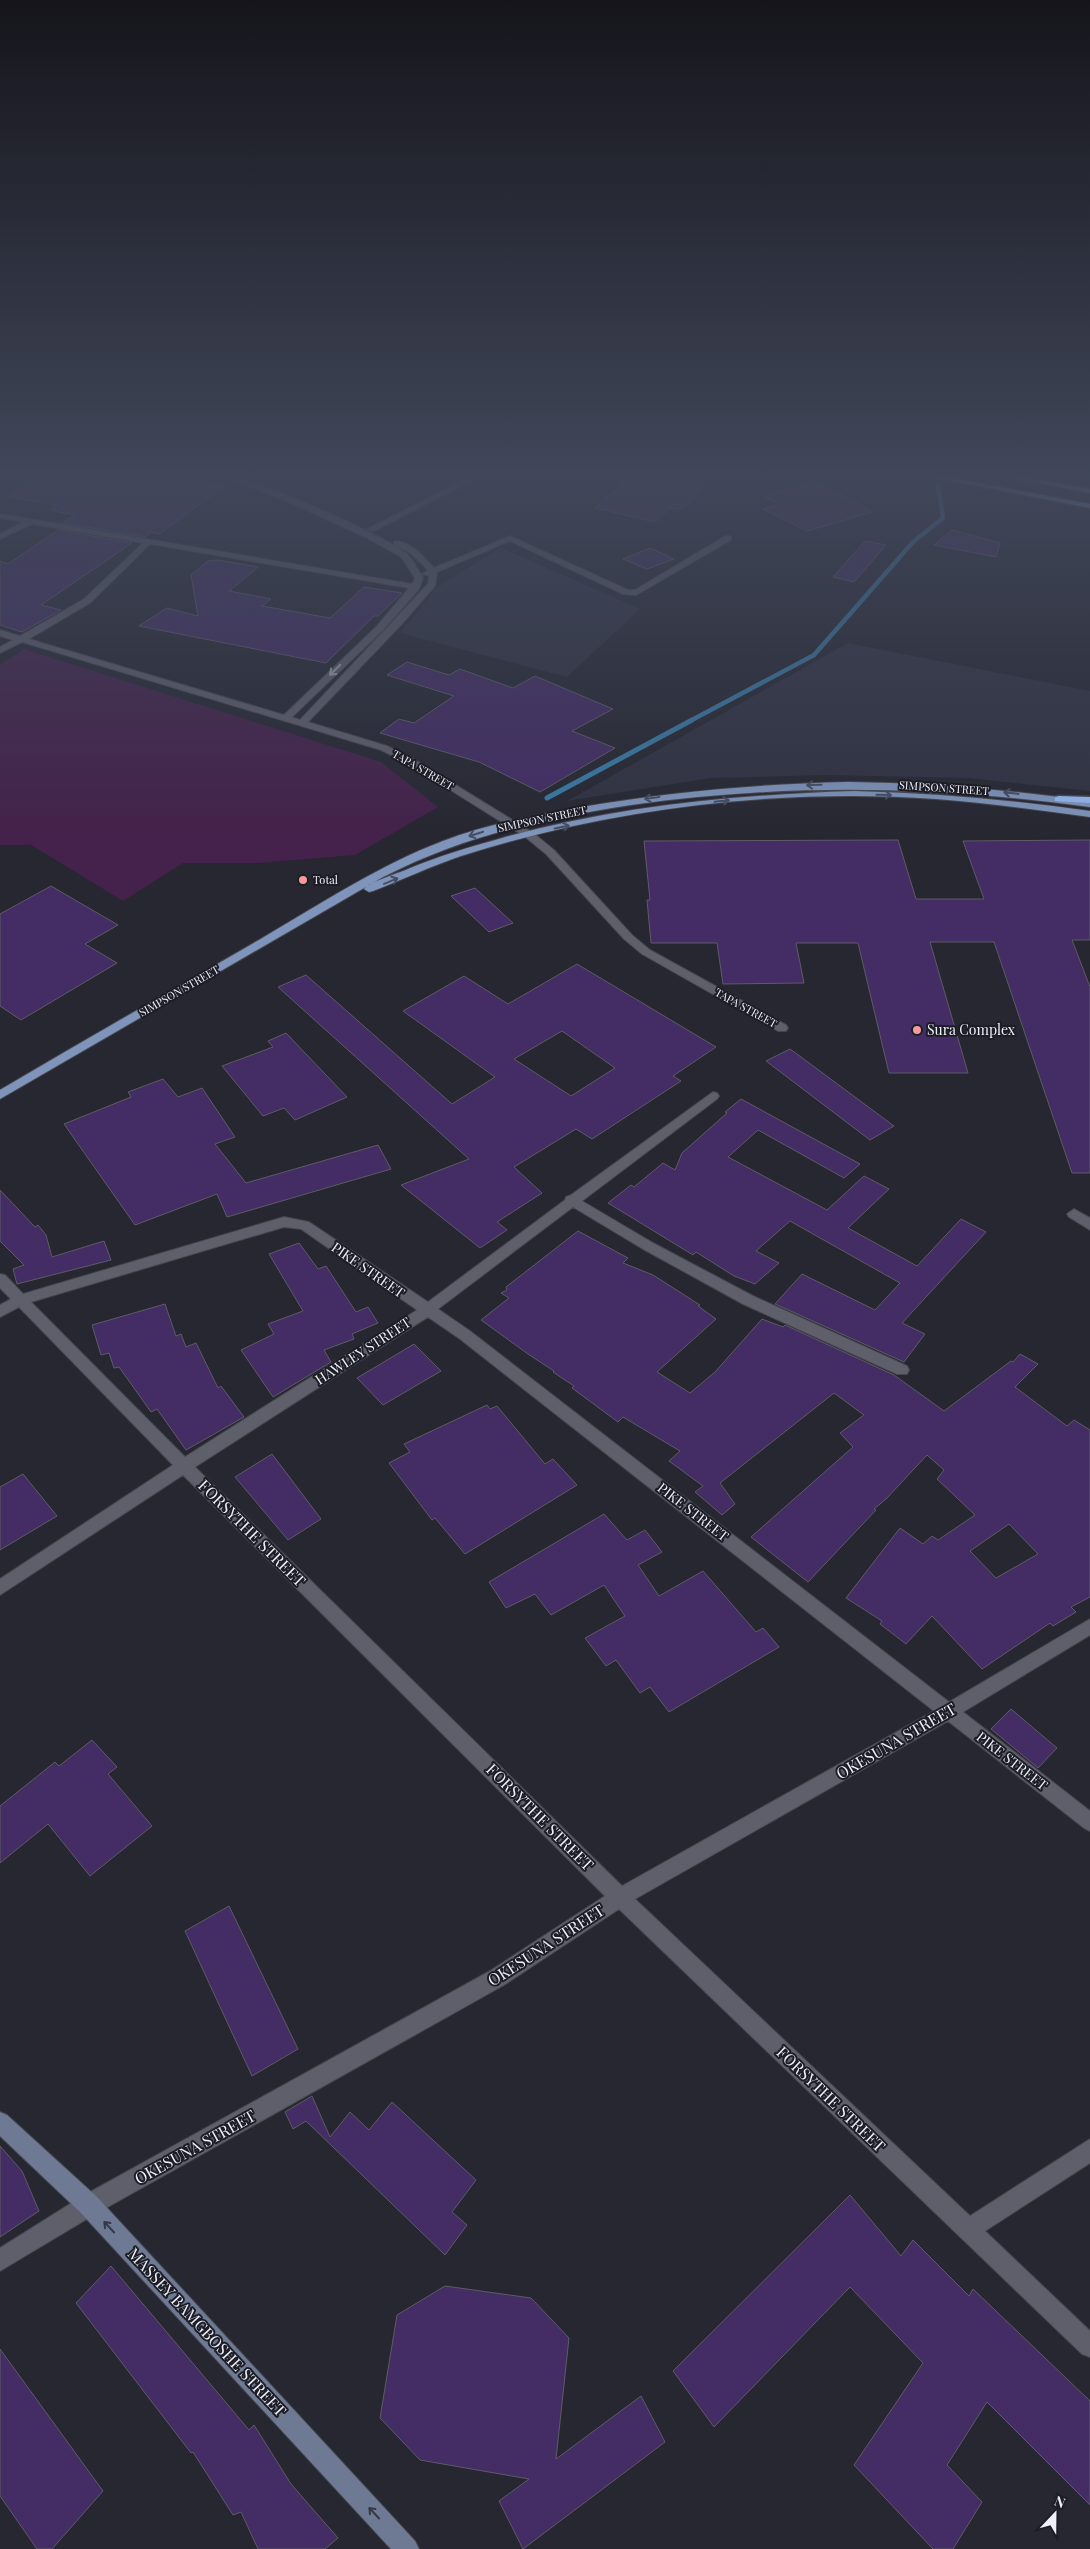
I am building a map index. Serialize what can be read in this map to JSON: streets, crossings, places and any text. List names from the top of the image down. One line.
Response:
{"streets":{"main road":["SIMPSON STREET","MASSEY BAMGBOSHE STREET"],"street":["TAPA STREET","PIKE STREET","HAWLEY STREET","FORSYTHE STREET","OKESUNA STREET"]},"crossings":[["TAPA STREET","SIMPSON STREET"],["PIKE STREET","HAWLEY STREET"],["PIKE STREET","FORSYTHE STREET"],["PIKE STREET","OKESUNA STREET"],["HAWLEY STREET","FORSYTHE STREET"],["FORSYTHE STREET","OKESUNA STREET"],["OKESUNA STREET","MASSEY BAMGBOSHE STREET"]],"one_way":["MASSEY BAMGBOSHE STREET"],"places":["Total","Sura Complex"],"north":"top"}
